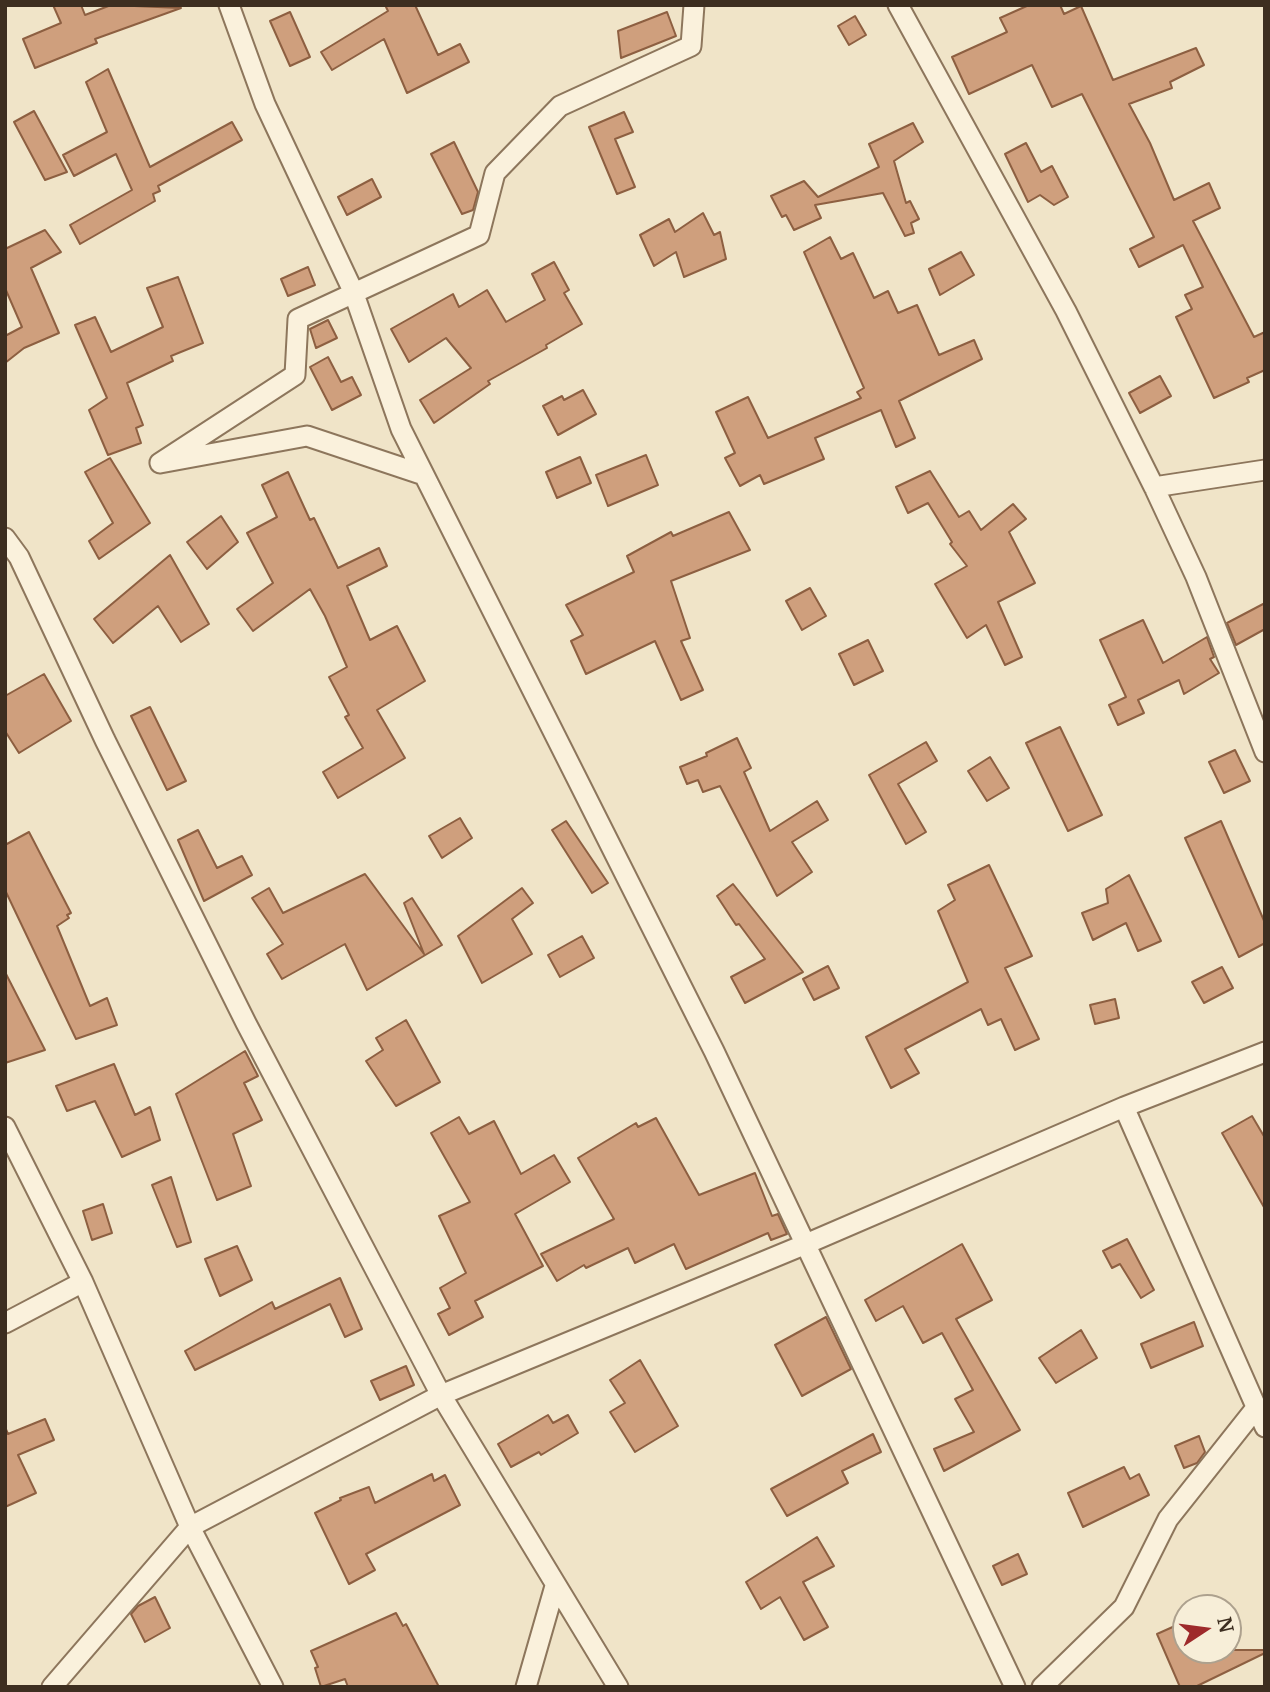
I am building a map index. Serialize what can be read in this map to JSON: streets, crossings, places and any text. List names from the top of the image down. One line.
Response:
{"north":"right"}
